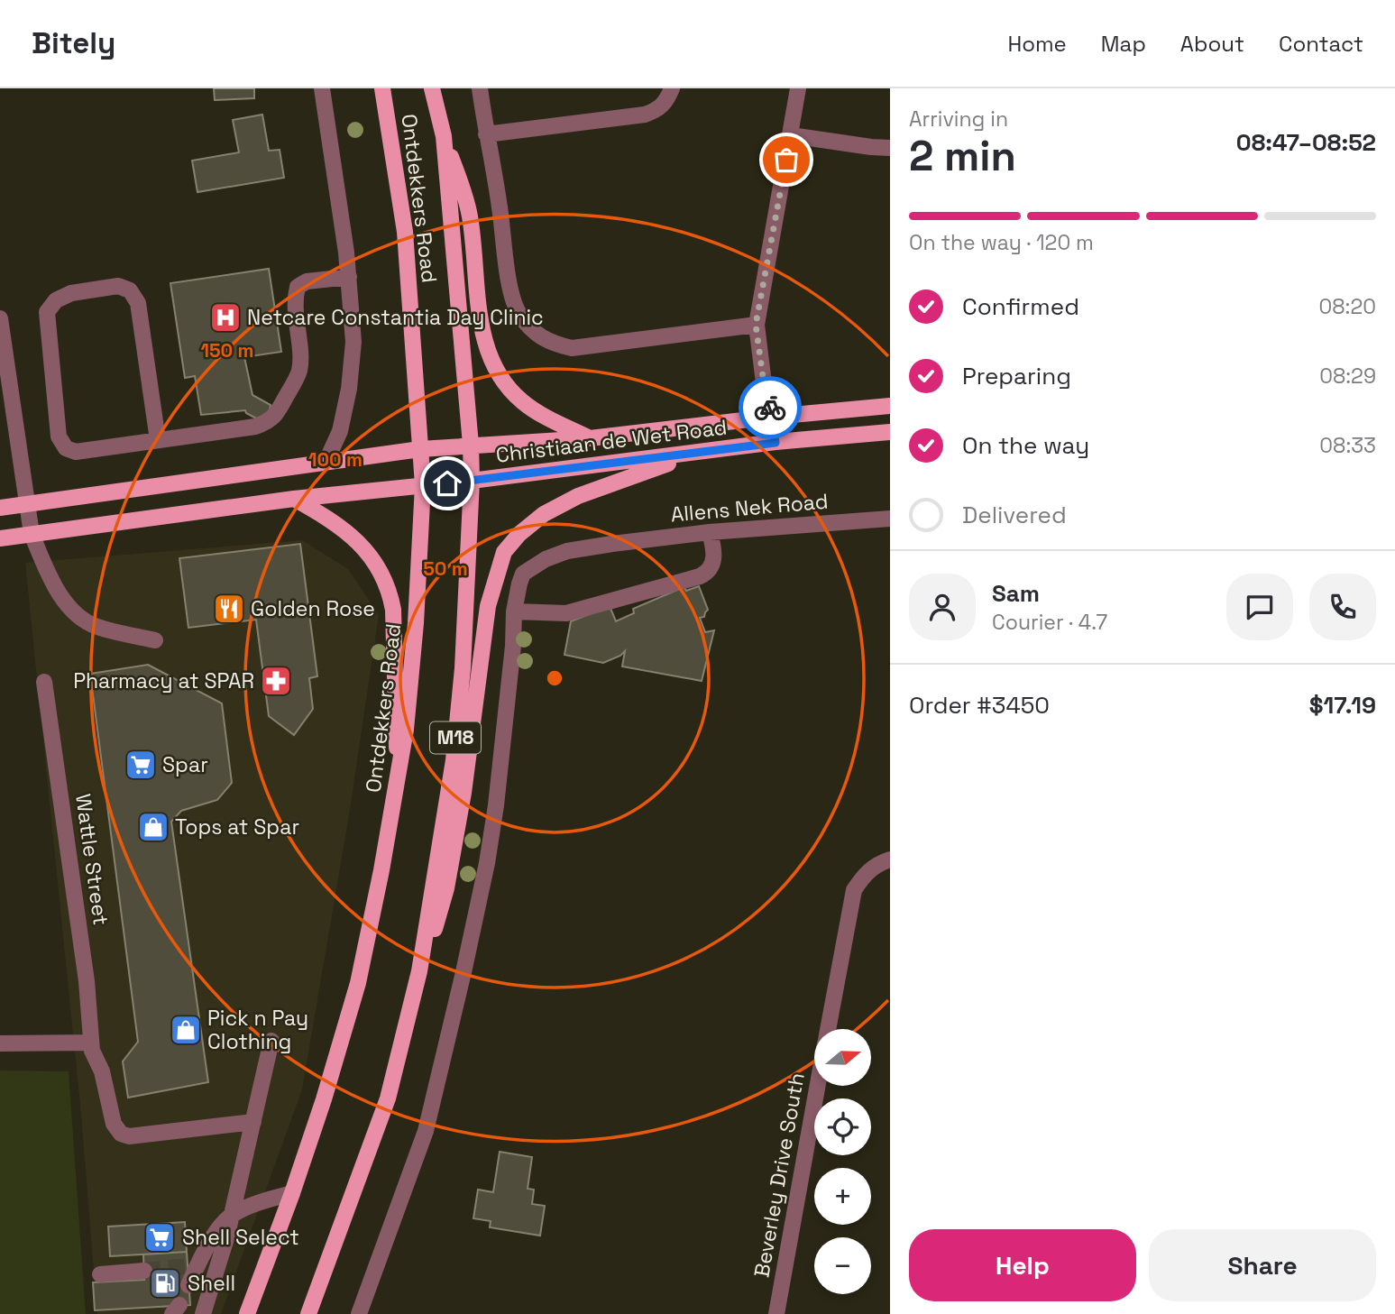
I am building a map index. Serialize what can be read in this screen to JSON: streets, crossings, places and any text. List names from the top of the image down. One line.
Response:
{"streets":{"main road":["Ontdekkers Road","Christiaan de Wet Road","M18"],"street":["Allens Nek Road","Wattle Street","Beverley Drive South"]},"crossings":[["Ontdekkers Road","Christiaan de Wet Road"]],"places":{"hospital":["Netcare Constantia Day Clinic"],"restaurant":["Golden Rose"],"pharmacy":["Pharmacy at SPAR"],"supermarket":["Spar","Shell Select"],"shop":["Tops at Spar","Pick n Pay Clothing"],"fuel station":["Shell"]},"north":"right","page":{"header":"Bitely","nav":["Home","Map","About","Contact"],"heading":["2 min","Arriving in","08:47–08:52"],"panel":["Sam","Courier · 4.7","Order #3450","$17.19"],"bar":"On the way · 120 m","list":[["Confirmed","08:20"],["Preparing","08:29"],["On the way","08:33"],"Delivered"],"map_buttons":["+","−"],"buttons":["Help","Share"]},"rings":["150 m","100 m","50 m"]}
